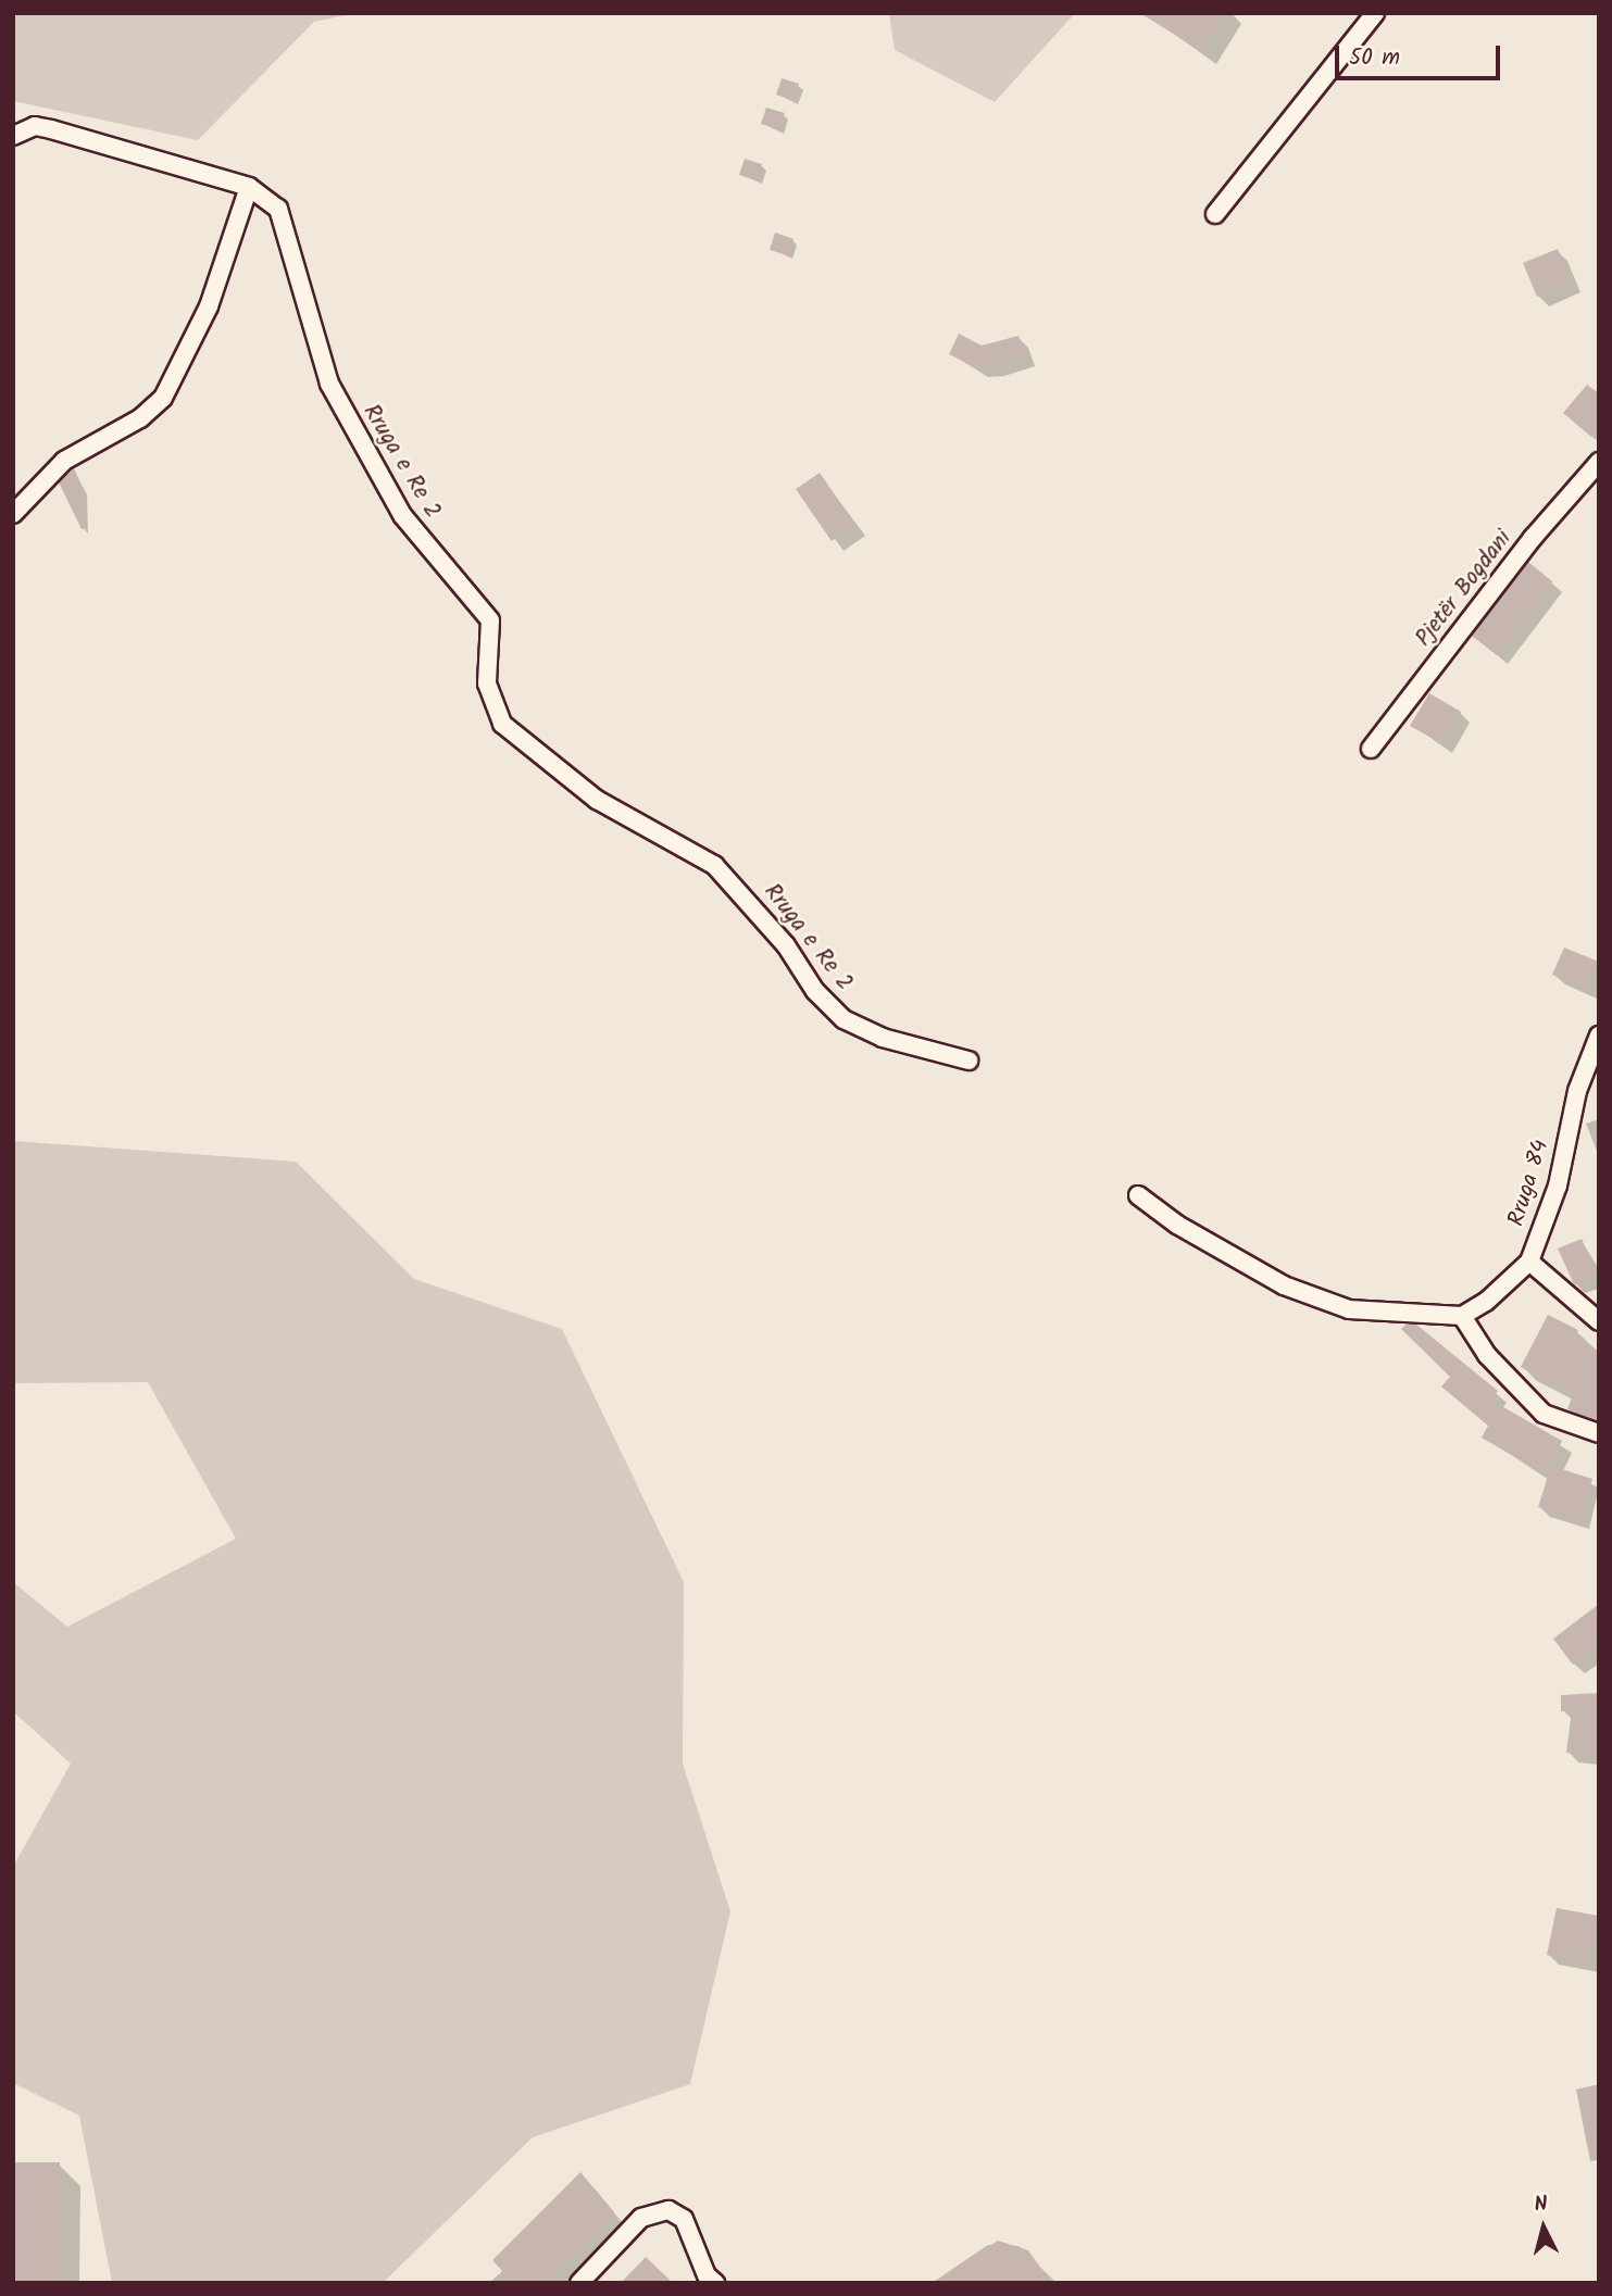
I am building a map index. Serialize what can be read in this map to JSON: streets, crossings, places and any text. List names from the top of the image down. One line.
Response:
{"streets":{"street":["Rruga e Re 2","Pjetër Bogdani","Rruga 84"]},"scale_bar":"50 m","north":"top"}
